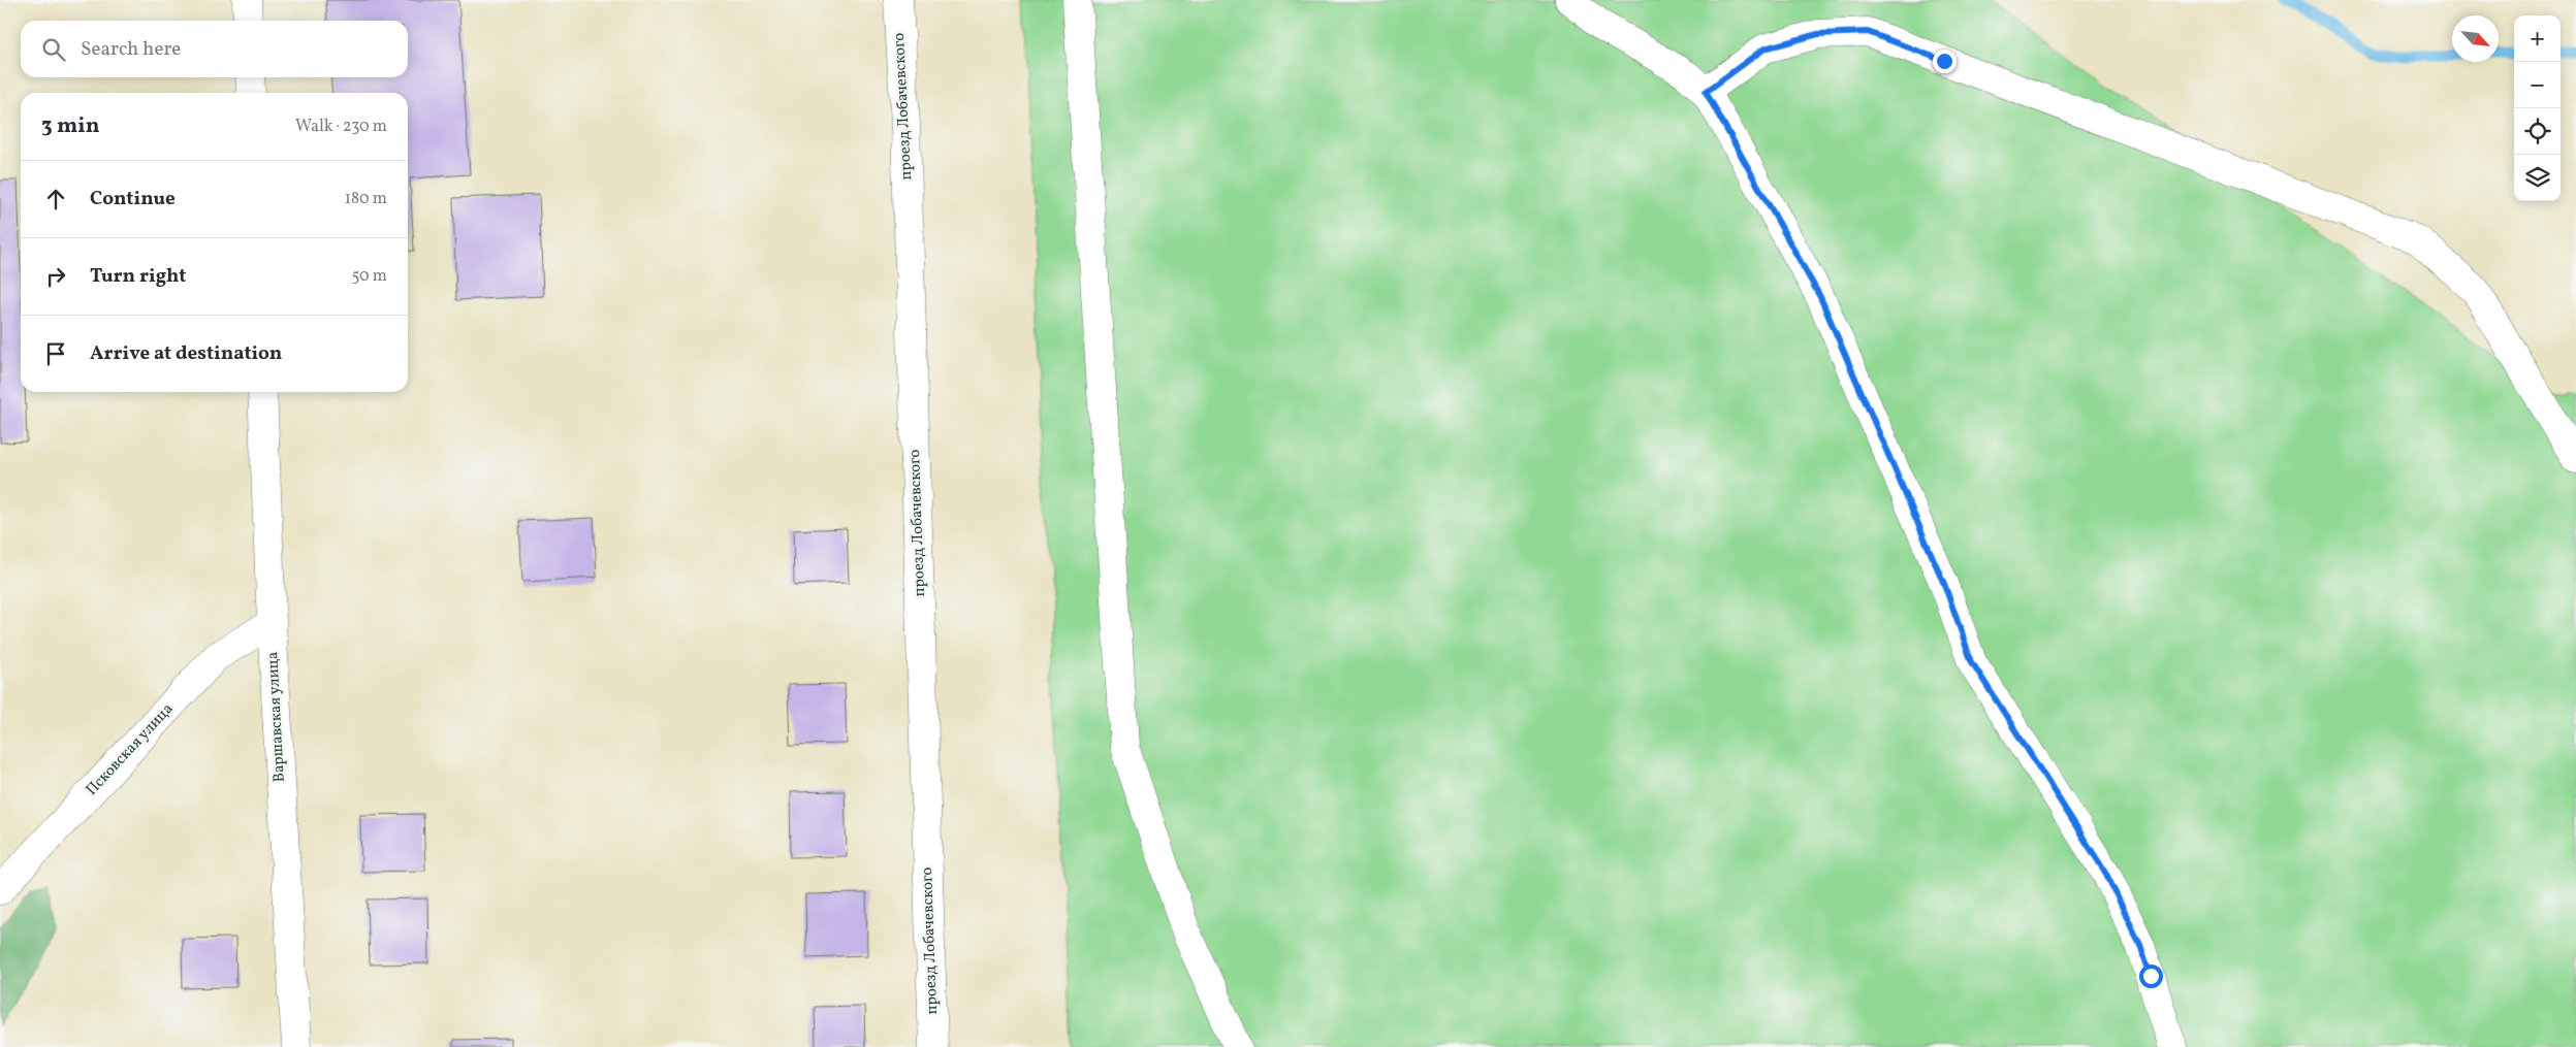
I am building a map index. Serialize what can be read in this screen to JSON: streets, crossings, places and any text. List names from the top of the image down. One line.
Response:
{"streets":{"street":["проезд Лобачевского","Варшавская улица","Псковская улица"]},"crossings":[["Варшавская улица","Псковская улица"]],"north":"bottom right","page":{"map_buttons":["+","−"],"search":"Search here","heading":["3 min","Walk · 230 m"],"list":[["Continue","180 m"],["Turn right","50 m"],"Arrive at destination"]}}
